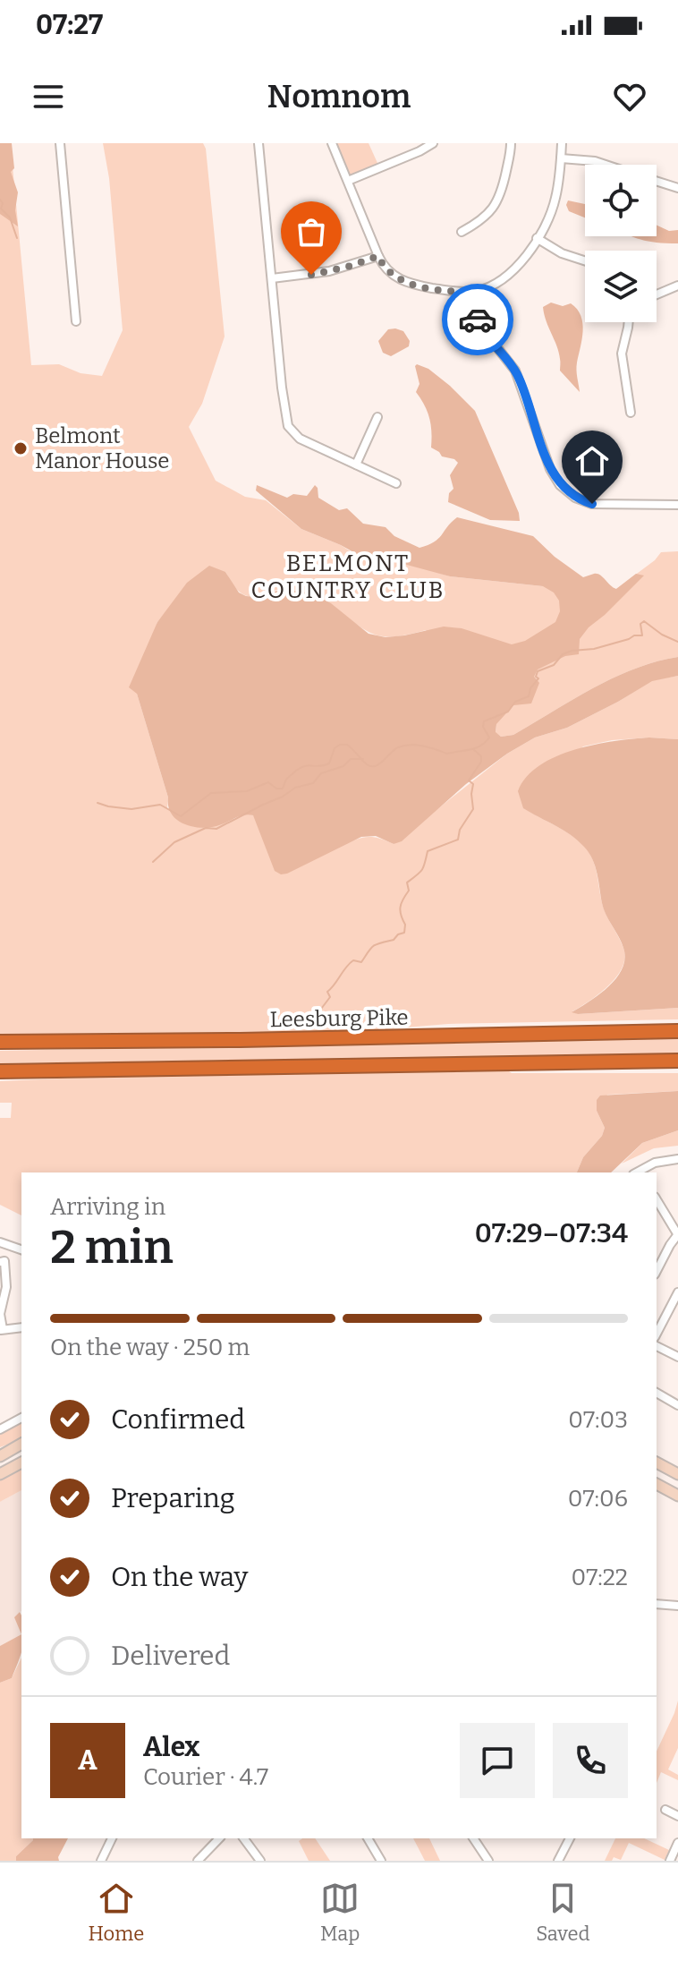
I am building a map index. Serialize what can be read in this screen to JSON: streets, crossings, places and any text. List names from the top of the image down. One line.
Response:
{"streets":{"highway":["Leesburg Pike"]},"districts":["BELMONT COUNTRY CLUB"],"places":["Belmont Manor House"],"page":{"status":"07:27","header":"Nomnom","heading":["2 min","Arriving in","07:29–07:34"],"panel":["Alex","Courier · 4.7"],"bar":"On the way · 250 m","list":[["Confirmed","07:03"],["Preparing","07:06"],["On the way","07:22"],"Delivered"],"round":"A","tabs":["Home","Map","Saved"]}}
